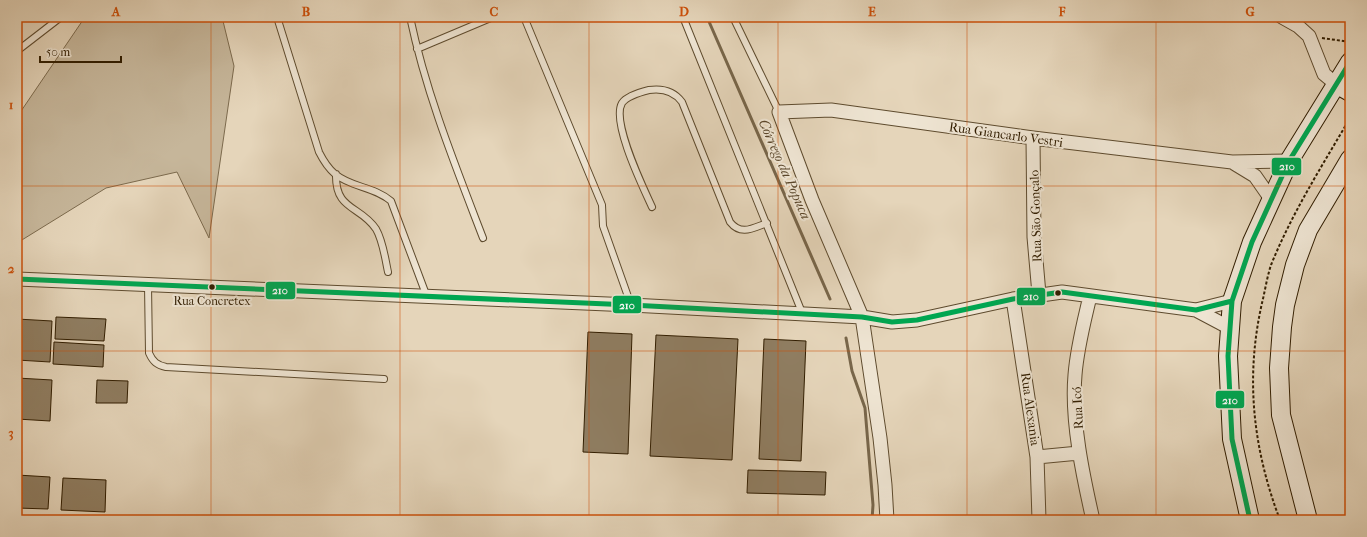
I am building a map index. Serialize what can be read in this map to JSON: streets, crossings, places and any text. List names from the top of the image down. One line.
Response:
{"streets":{"street":["Rua Giancarlo Vestri","Rua São Gonçalo","Rua Icó","Rua Alexania"]},"crossings":[["Rua Giancarlo Vestri","Rua São Gonçalo"]],"water":["Córrego da Popuca"],"places":["Rua Concretex"],"lines":["transit line 210"],"scale_bar":"50 m","grid":{"columns":["A","B","C","D","E","F","G"],"rows":["1","2","3"]}}
